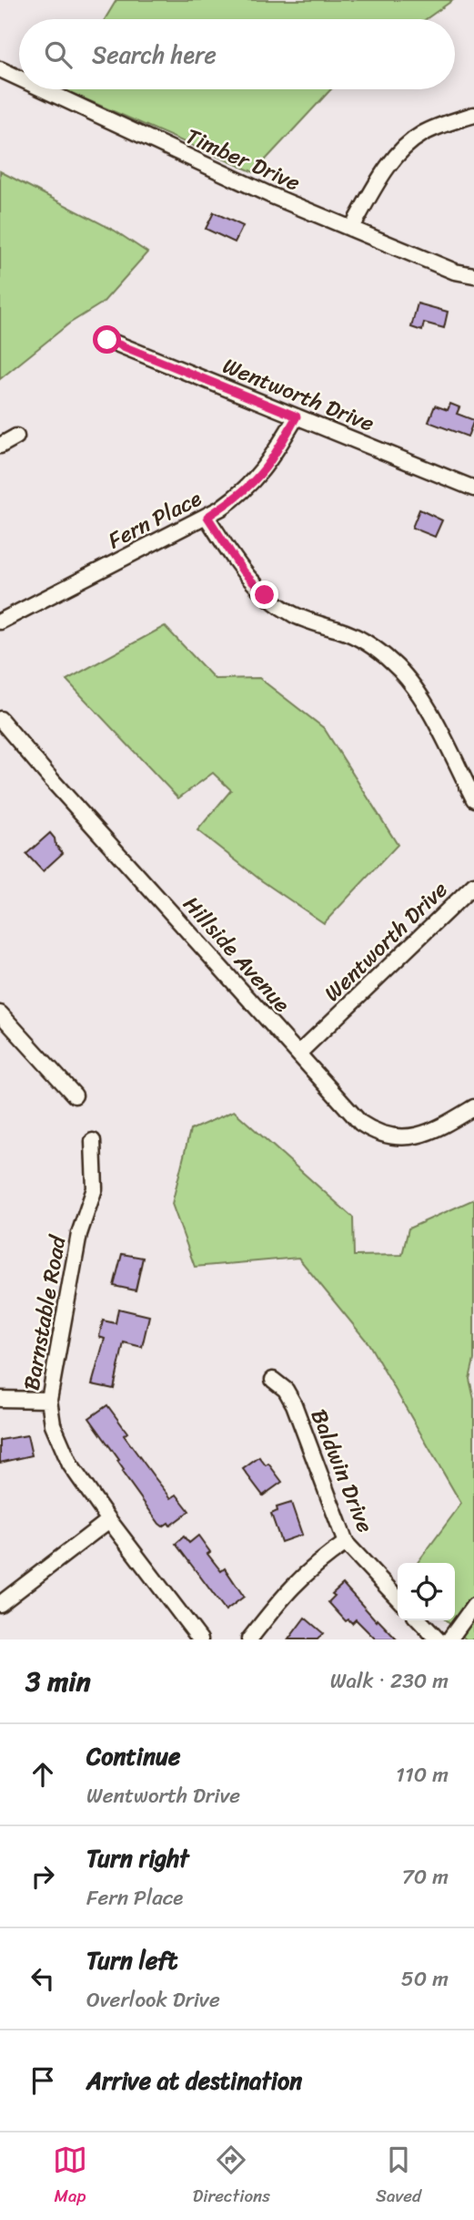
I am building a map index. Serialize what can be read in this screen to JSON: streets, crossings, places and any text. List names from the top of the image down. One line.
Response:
{"streets":{"street":["Timber Drive","Wentworth Drive","Fern Place","Hillside Avenue","Barnstable Road","Baldwin Drive"]},"crossings":[["Wentworth Drive","Fern Place"],["Wentworth Drive","Hillside Avenue"]],"page":{"search":"Search here","heading":["3 min","Walk · 230 m"],"list":[["Continue","Wentworth Drive","110 m"],["Turn right","Fern Place","70 m"],["Turn left","Overlook Drive","50 m"],"Arrive at destination"],"nav":["Map","Directions","Saved"]}}
